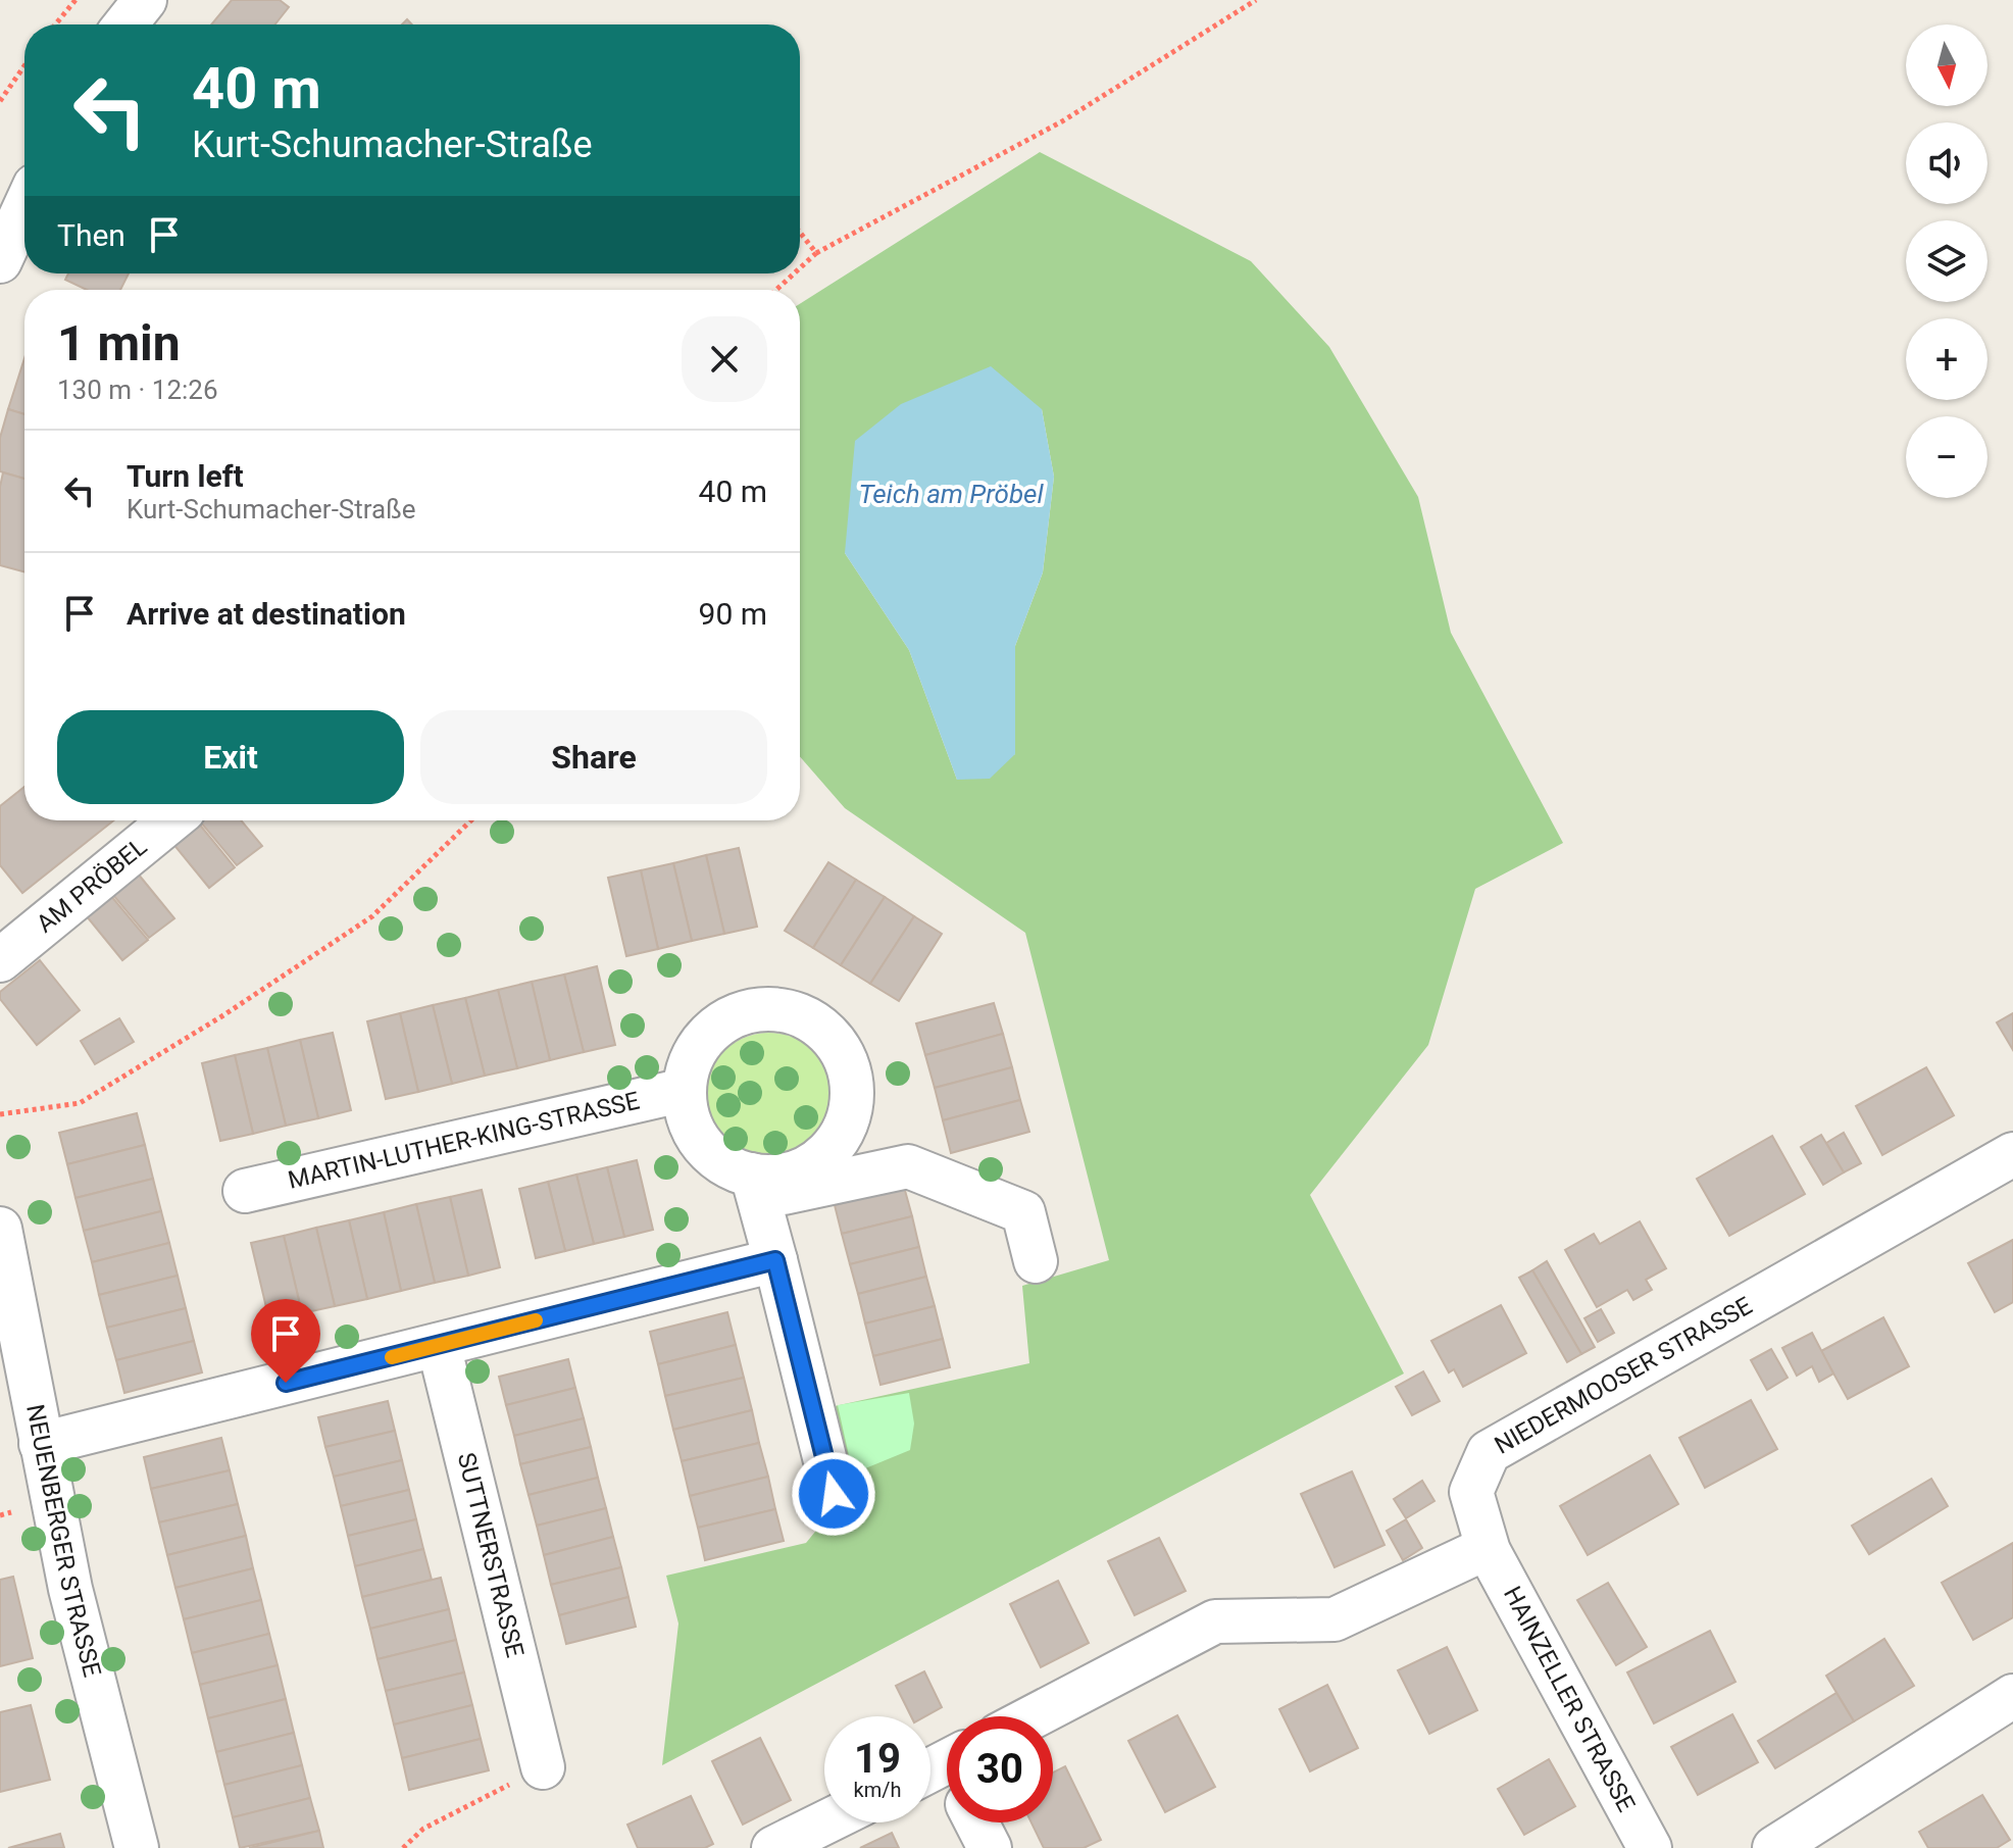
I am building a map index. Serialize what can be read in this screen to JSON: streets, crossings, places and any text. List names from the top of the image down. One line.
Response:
{"streets":{"street":["AM PRÖBEL","MARTIN-LUTHER-KING-STRASSE","NIEDERMOOSER STRASSE","NEUENBERGER STRASSE","SUTTNERSTRASSE","HAINZELLER STRASSE"]},"crossings":[["NIEDERMOOSER STRASSE","HAINZELLER STRASSE"]],"water":["Teich am Pröbel"],"north":"bottom","page":{"map_buttons":["+","−"],"turn":["40 m","Kurt-Schumacher-Straße"],"then":"Then","heading":["1 min","130 m · 12:26"],"list":[{"name":"Turn left","note":"Kurt-Schumacher-Straße","value":"40 m"},{"name":"Arrive at destination","value":"90 m"}],"buttons":["Exit","Share"],"speed":"19 km/h","limit":"30"}}
